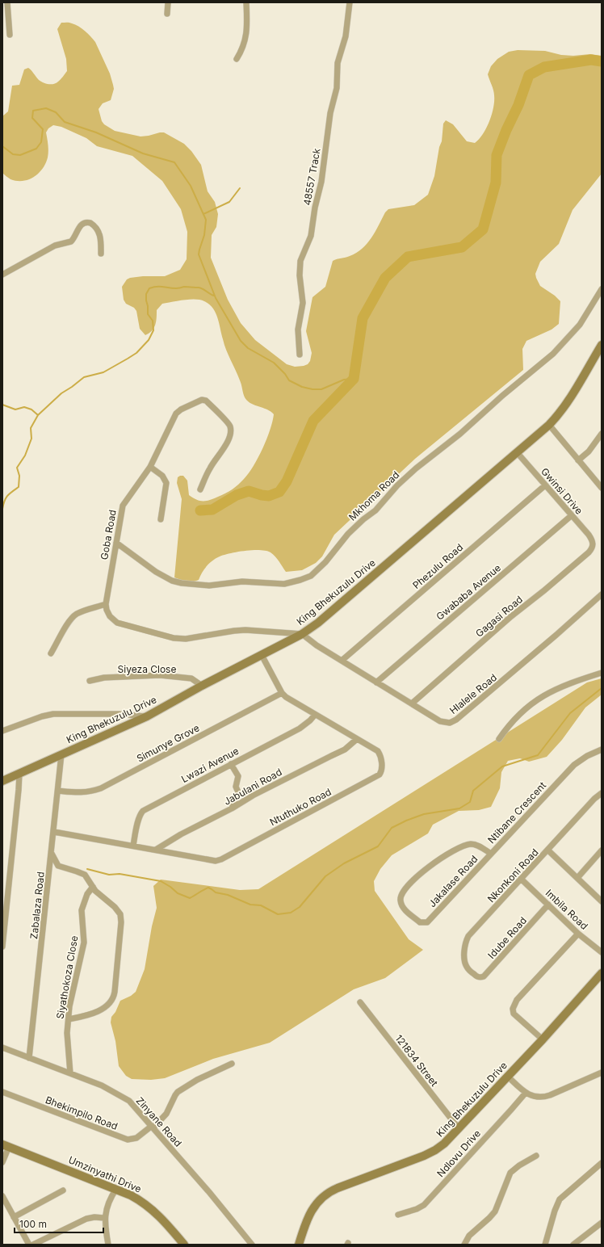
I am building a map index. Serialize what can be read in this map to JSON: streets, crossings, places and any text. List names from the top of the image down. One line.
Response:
{"streets":{"street":["48557 Track","Gwinsi Drive","Mkhoma Road","Goba Road","Phezulu Road","King Bhekuzulu Drive","Gwababa Avenue","Gagasi Road","Siyeza Close","Hlalele Road","Simunye Grove","Lwazi Avenue","Jabulani Road","Ntuthuko Road","Ntibane Crescent","Nkonkoni Road","Jakalase Road","Zabalaza Road","Imbila Road","Idube Road","Siyathokoza Close","121834 Street","Bhekimpilo Road","Zinyane Road","Ndlovu Drive","Umzinyathi Drive"]},"crossings":[["Gwinsi Drive","Phezulu Road"],["Gwinsi Drive","King Bhekuzulu Drive"],["Gwinsi Drive","Gwababa Avenue"],["Gwinsi Drive","Gagasi Road"],["Mkhoma Road","Goba Road"],["Phezulu Road","Hlalele Road"],["King Bhekuzulu Drive","Siyeza Close"],["King Bhekuzulu Drive","Hlalele Road"],["King Bhekuzulu Drive","Ntuthuko Road"],["King Bhekuzulu Drive","Zabalaza Road"],["King Bhekuzulu Drive","121834 Street"],["Gwababa Avenue","Hlalele Road"],["Gagasi Road","Hlalele Road"],["Simunye Grove","Ntuthuko Road"],["Simunye Grove","Zabalaza Road"],["Lwazi Avenue","Ntuthuko Road"],["Jabulani Road","Ntuthuko Road"],["Ntuthuko Road","Zabalaza Road"],["Ntibane Crescent","Jakalase Road"],["Nkonkoni Road","Imbila Road"],["Nkonkoni Road","Idube Road"],["Zabalaza Road","Zinyane Road"],["Imbila Road","Idube Road"],["Siyathokoza Close","Zinyane Road"],["Bhekimpilo Road","Zinyane Road"]],"scale_bar":"100 m"}
